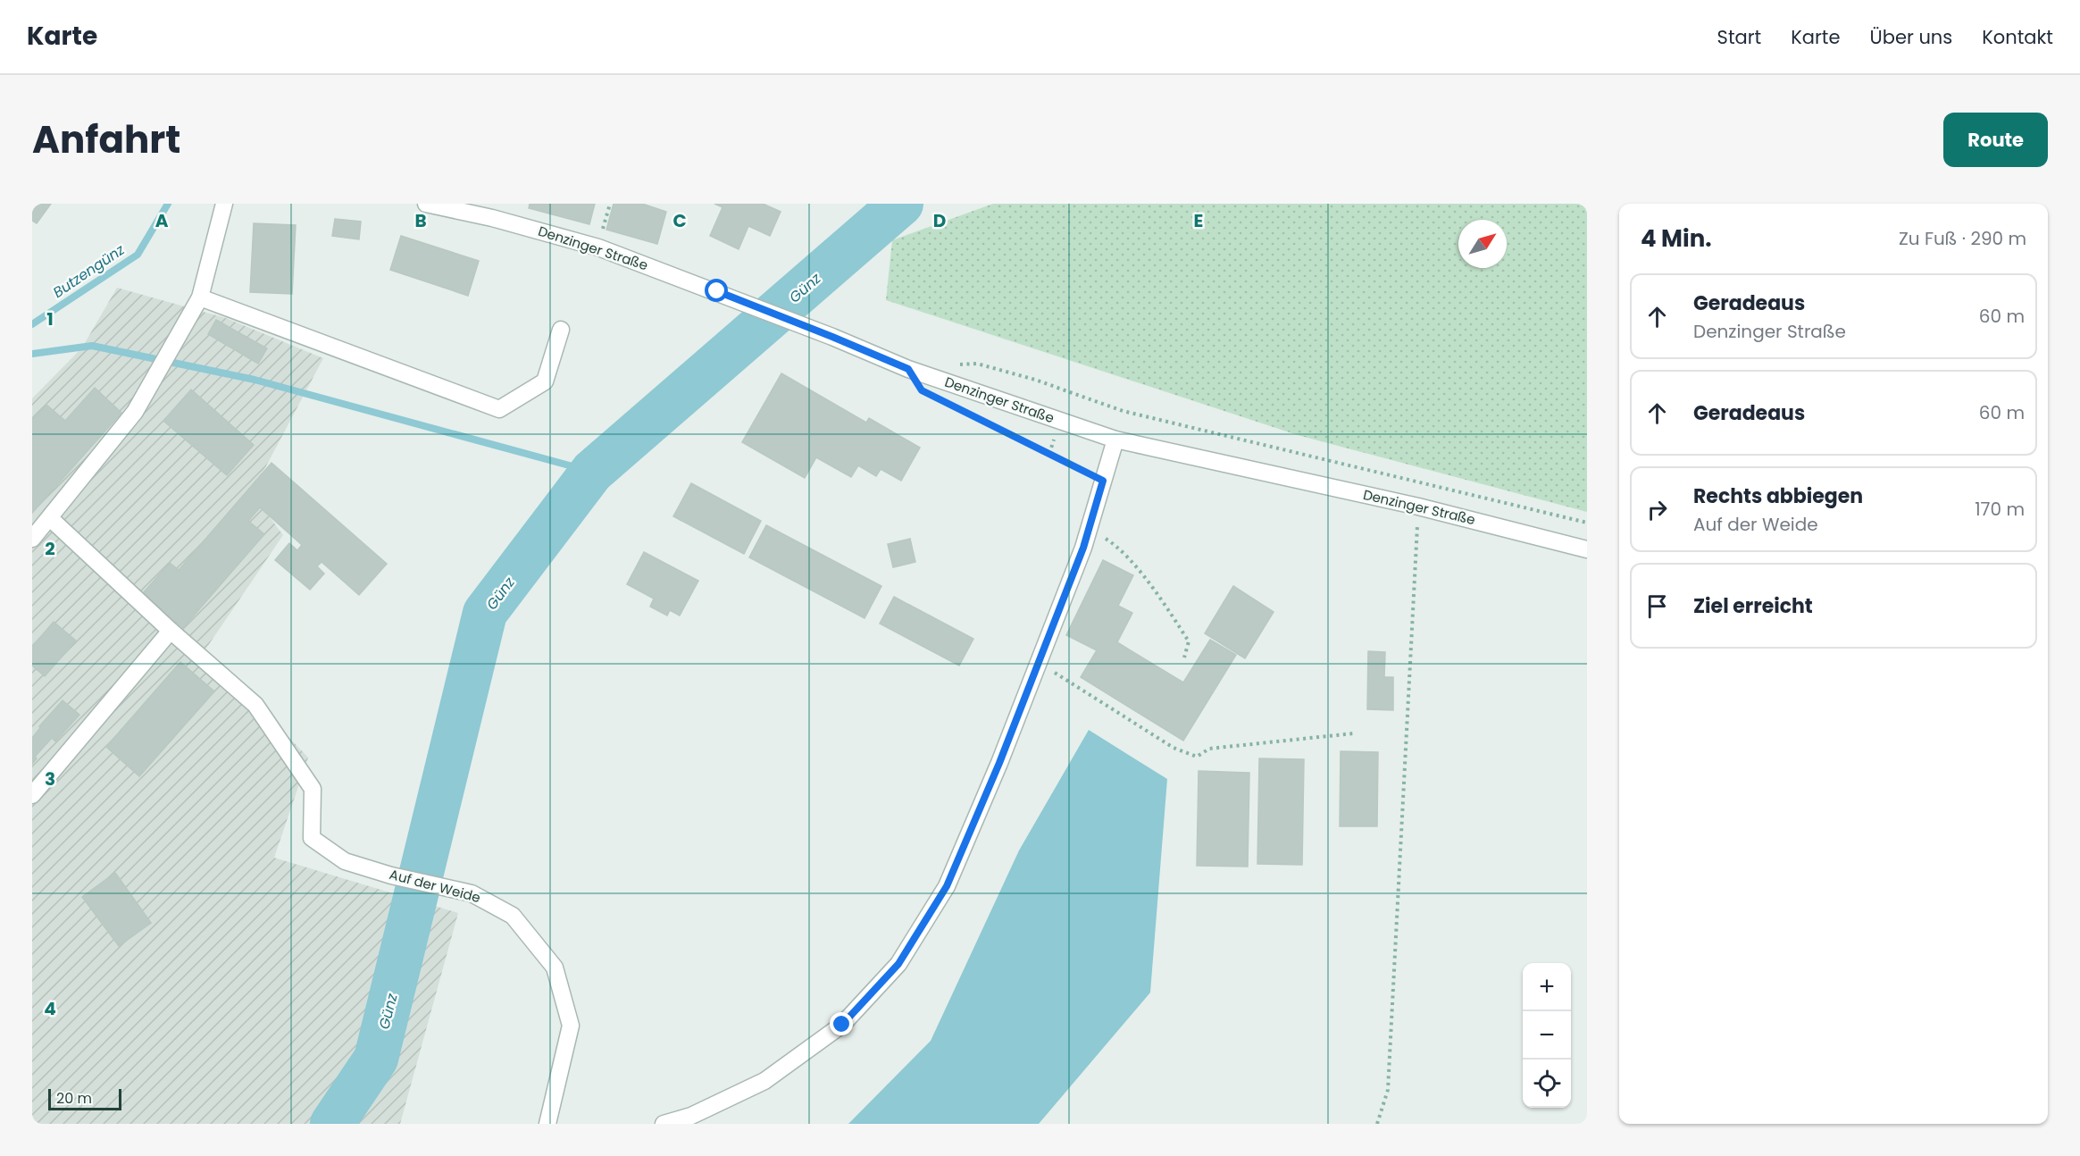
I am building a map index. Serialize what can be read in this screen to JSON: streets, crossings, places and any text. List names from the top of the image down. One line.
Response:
{"streets":{"street":["Denzinger Straße","Auf der Weide"]},"water":["Butzengünz","Günz"],"scale_bar":"20 m","north":"top right","page":{"header":"Karte","nav":["Start","Karte","Über uns","Kontakt"],"title":"Anfahrt","buttons":"Route","heading":["4 Min.","Zu Fuß · 290 m"],"list":[["Geradeaus","Denzinger Straße","60 m"],["Geradeaus","60 m"],["Rechts abbiegen","Auf der Weide","170 m"],"Ziel erreicht"],"map_buttons":["+","−"],"scale":"20 m"},"grid":{"columns":["A","B","C","D","E"],"rows":["1","2","3","4"]}}
